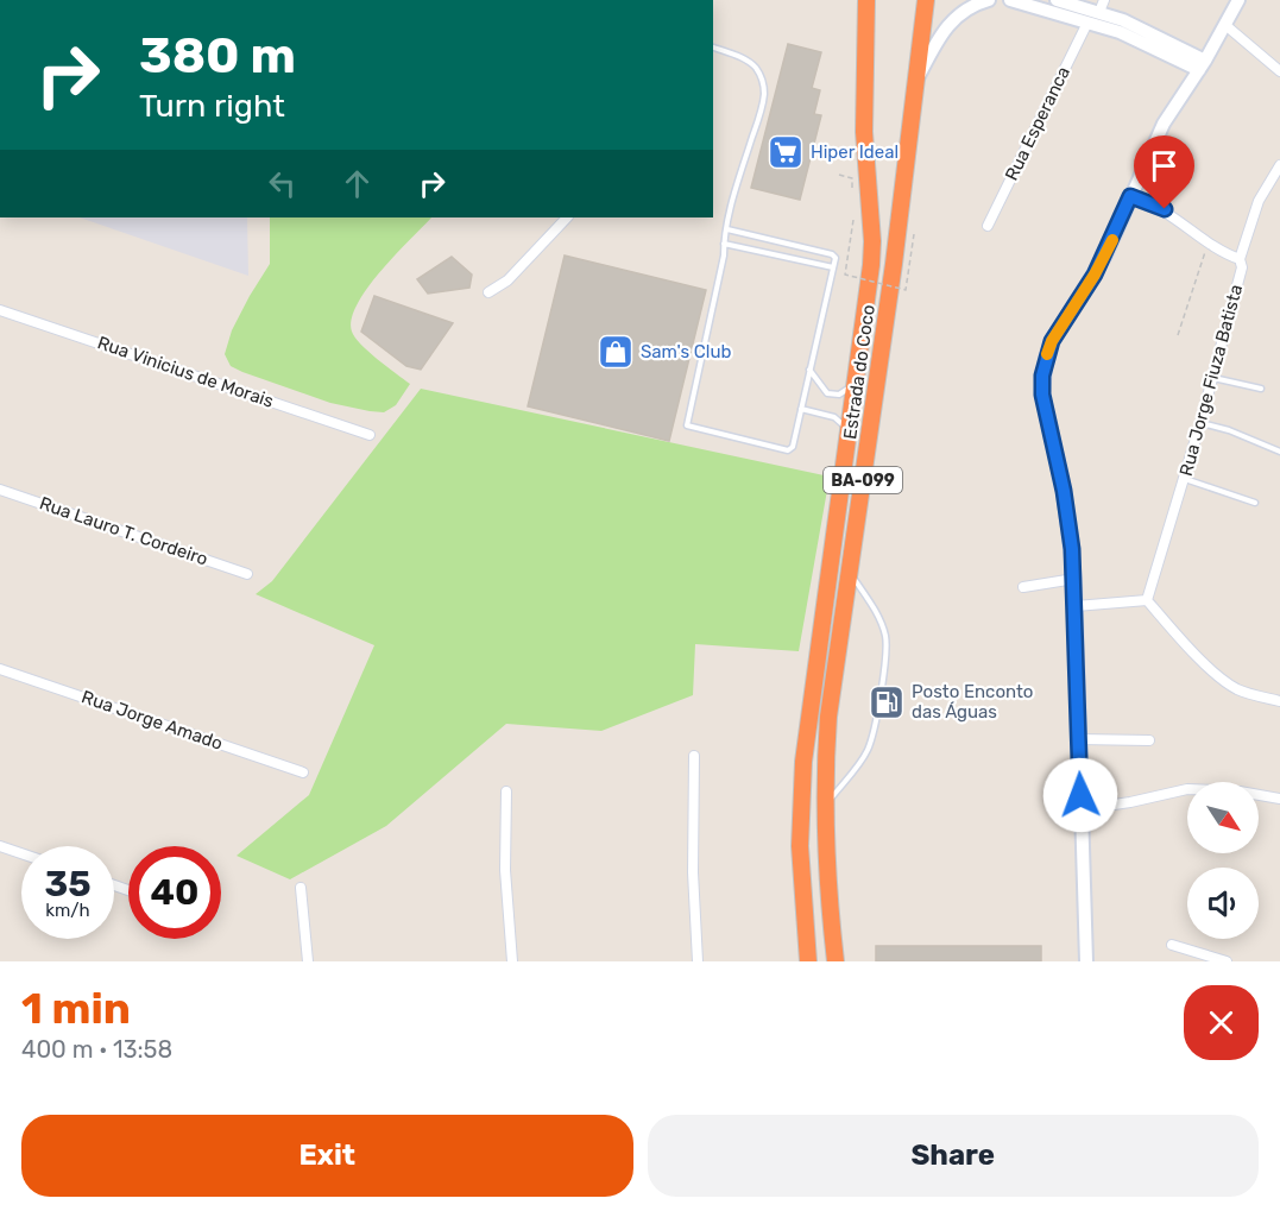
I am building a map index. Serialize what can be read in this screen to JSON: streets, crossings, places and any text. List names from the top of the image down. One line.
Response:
{"streets":{"highway":["Estrada do Coco","BA-099"],"street":["Rua Esperanca","Rua Vinicius de Morais","Rua Jorge Fiuza Batista","Rua Lauro T. Cordeiro","Rua Jorge Amado"]},"places":{"supermarket":["Hiper Ideal"],"shop":["Sam's Club"],"fuel station":["Posto Enconto das Águas"]},"north":"bottom right","page":{"turn":["380 m","Turn right"],"speed":"35 km/h","limit":"40","heading":["1 min","400 m · 13:58"],"buttons":["Exit","Share"]}}
